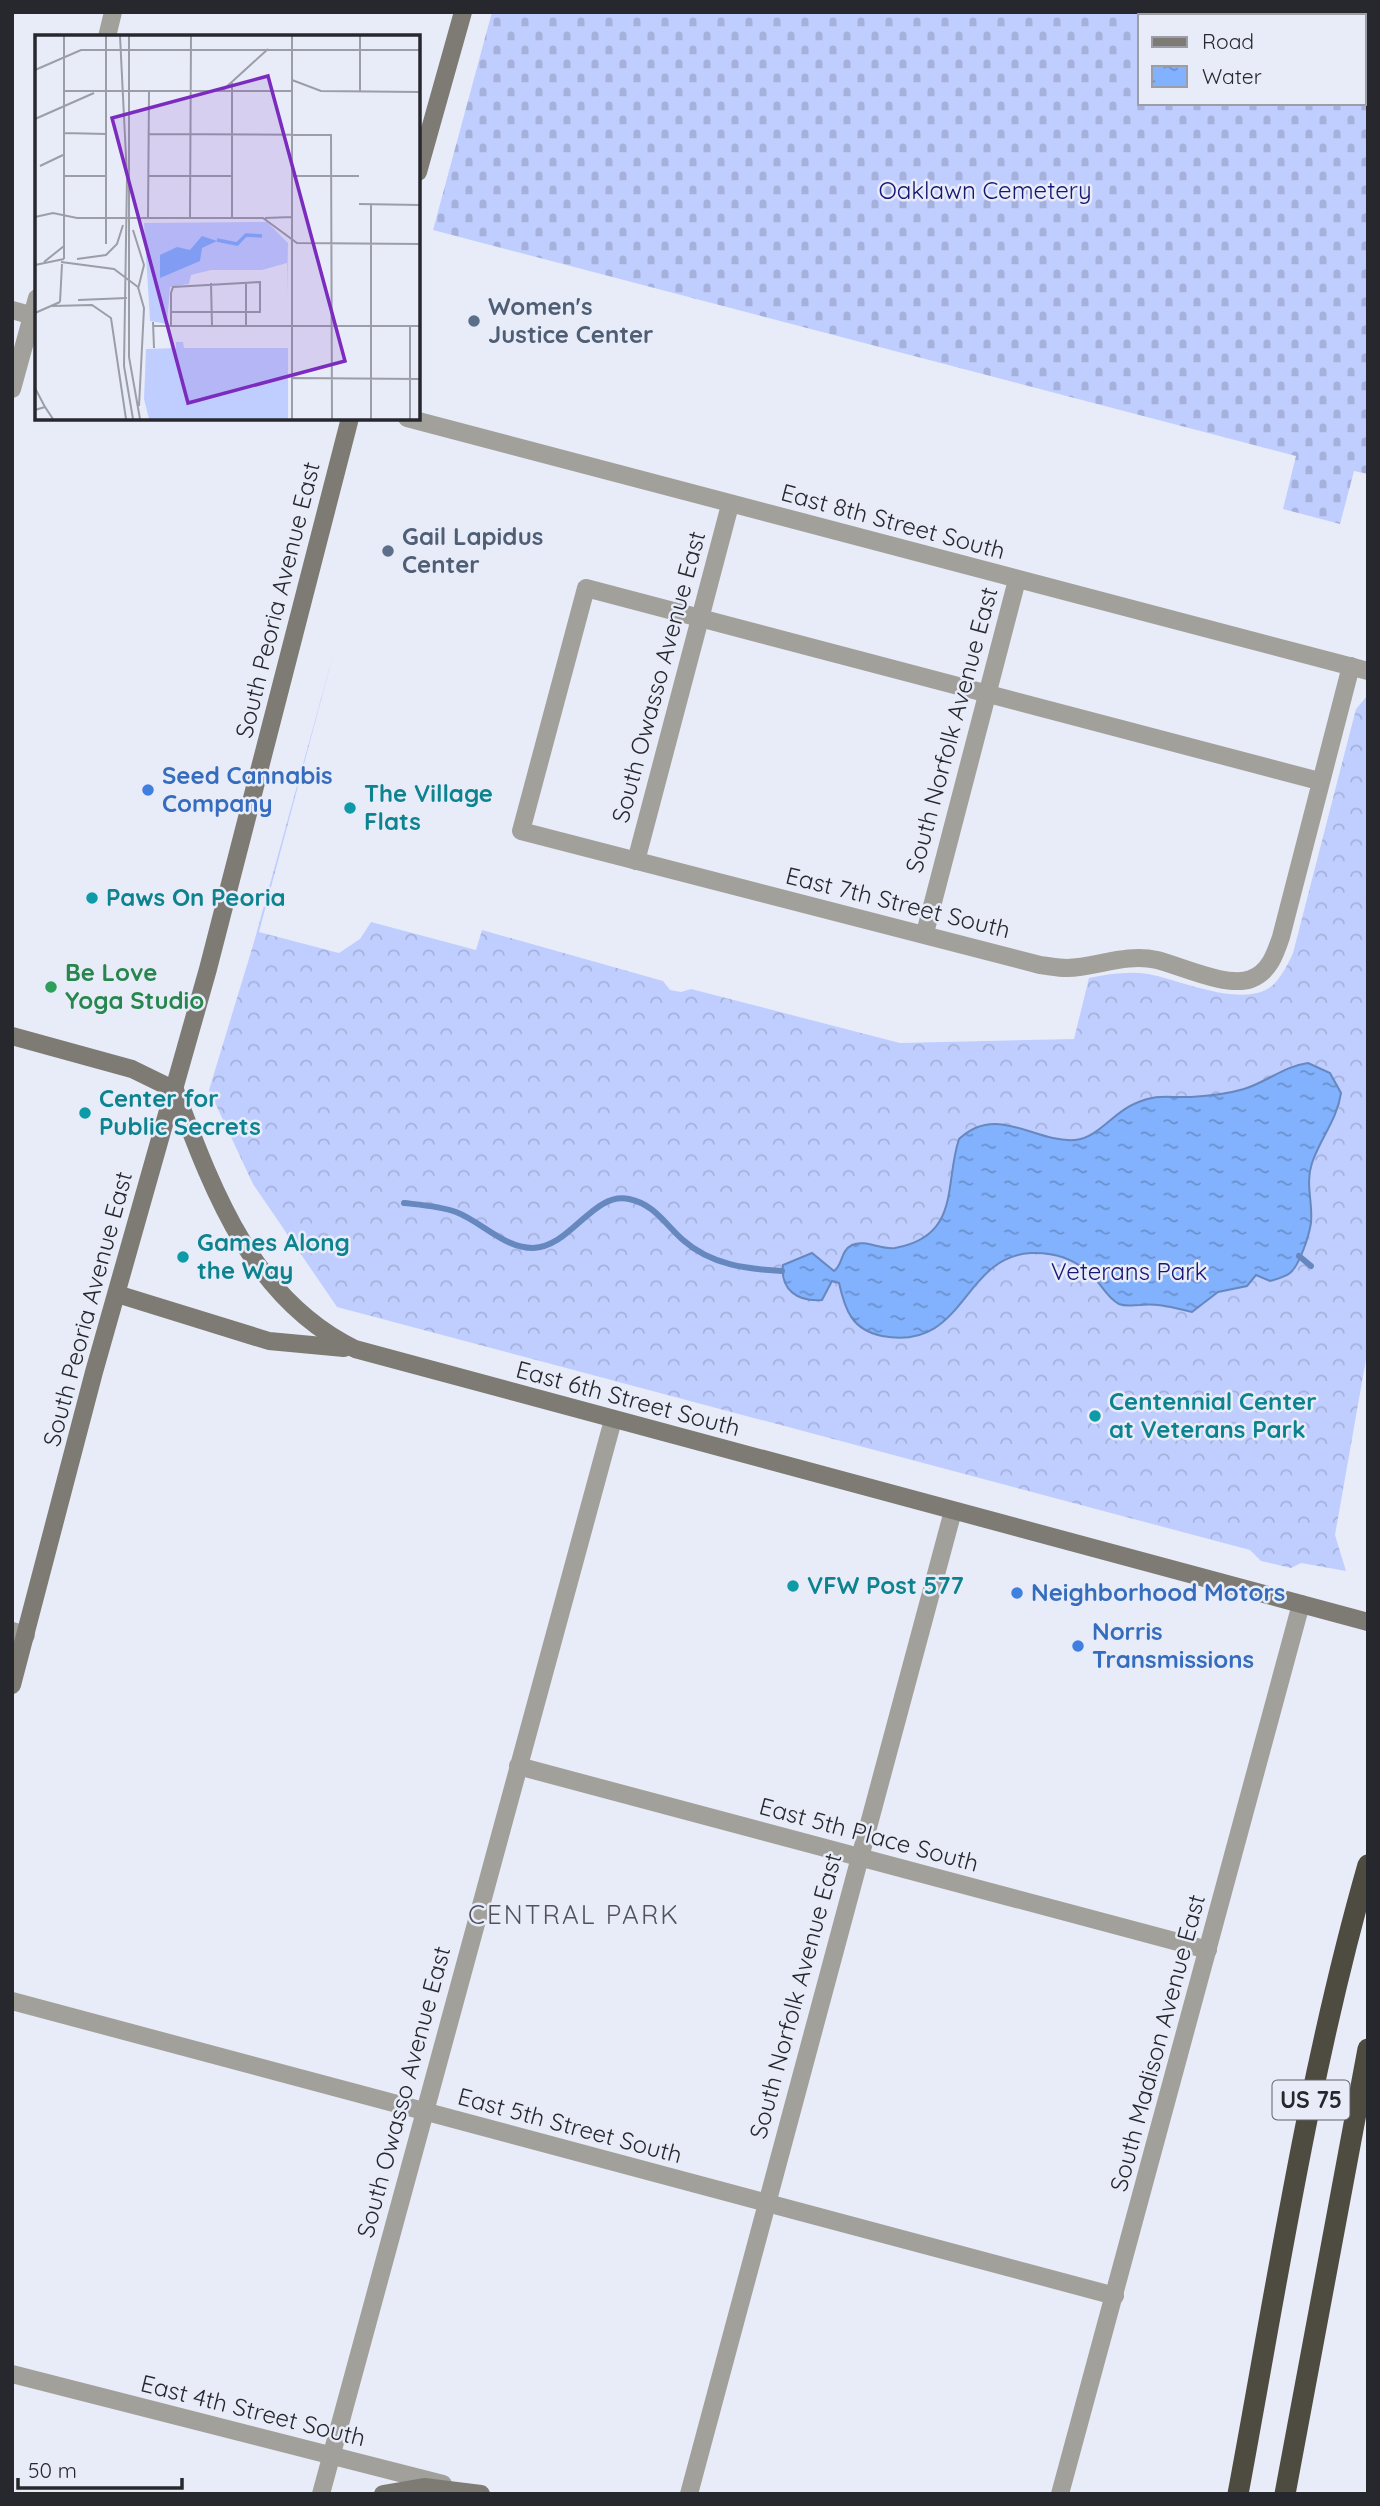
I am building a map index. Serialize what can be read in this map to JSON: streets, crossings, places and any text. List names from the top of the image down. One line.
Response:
{"streets":{"highway":["US 75"],"street":["East 8th Street South","South Peoria Avenue East","South Owasso Avenue East","South Norfolk Avenue East","East 7th Street South","East 6th Street South","East 5th Place South","South Madison Avenue East","East 5th Street South","East 4th Street South"]},"crossings":[["East 8th Street South","South Owasso Avenue East"],["East 8th Street South","South Norfolk Avenue East"],["South Peoria Avenue East","East 6th Street South"],["South Owasso Avenue East","East 7th Street South"],["South Owasso Avenue East","East 6th Street South"],["South Owasso Avenue East","East 5th Place South"],["South Owasso Avenue East","East 5th Street South"],["South Owasso Avenue East","East 4th Street South"],["South Norfolk Avenue East","East 7th Street South"],["South Norfolk Avenue East","East 6th Street South"],["South Norfolk Avenue East","East 5th Place South"],["South Norfolk Avenue East","East 5th Street South"],["East 6th Street South","South Madison Avenue East"],["East 5th Place South","South Madison Avenue East"],["South Madison Avenue East","East 5th Street South"]],"districts":["CENTRAL PARK"],"parks":["Oaklawn Cemetery","Veterans Park"],"places":["Women's Justice Center","Gail Lapidus Center","Seed Cannabis Company","The Village Flats","Paws On Peoria","Be Love Yoga Studio","Center for Public Secrets","Games Along the Way","Centennial Center at Veterans Park","VFW Post 577","Neighborhood Motors","Norris Transmissions"],"legend":["Road","Water"],"scale_bar":"50 m"}
